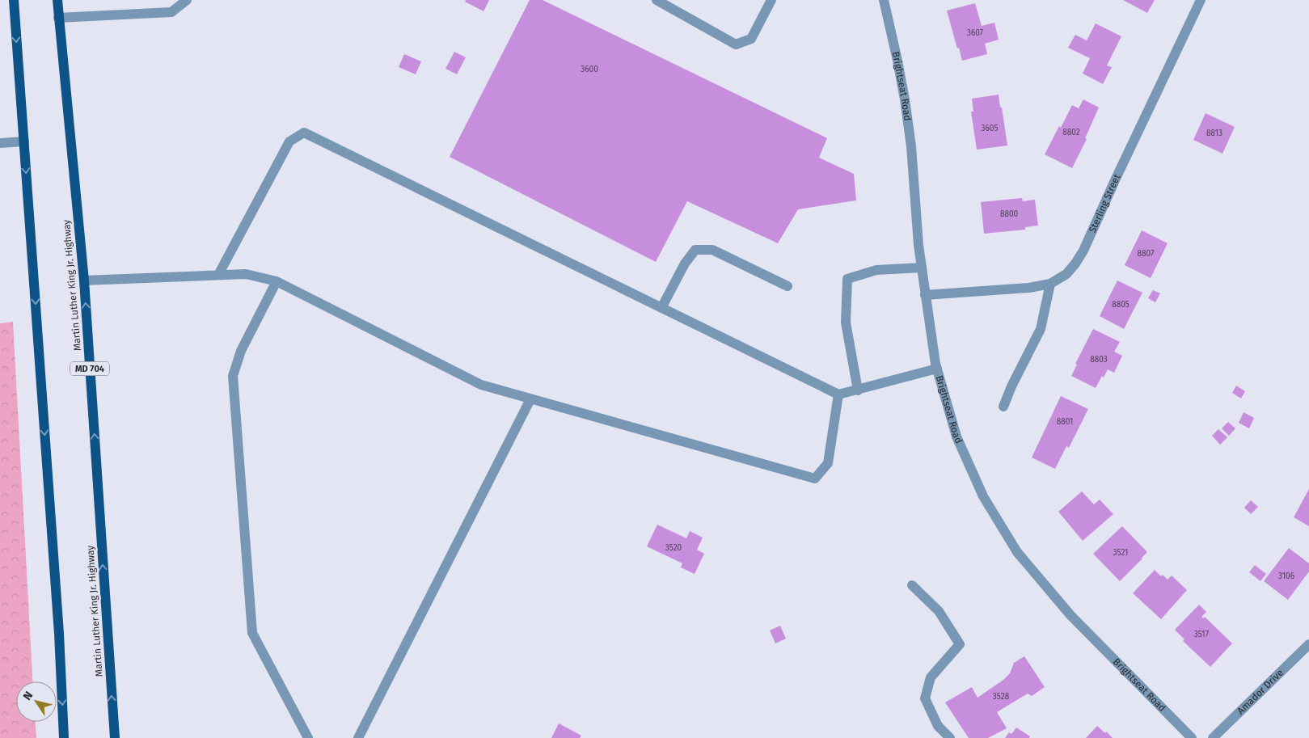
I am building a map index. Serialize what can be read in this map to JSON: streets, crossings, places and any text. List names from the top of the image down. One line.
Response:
{"streets":{"main road":["Martin Luther King Jr. Highway","MD 704"],"street":["Brightseat Road","Sterling Street","Amador Drive"]},"crossings":[["Brightseat Road","Sterling Street"]],"house_numbers":["3607","3600","3605","8802","8813","8800","8807","8805","8803","8801","3520","3521","3106","3517","3528"],"north":"top left"}
